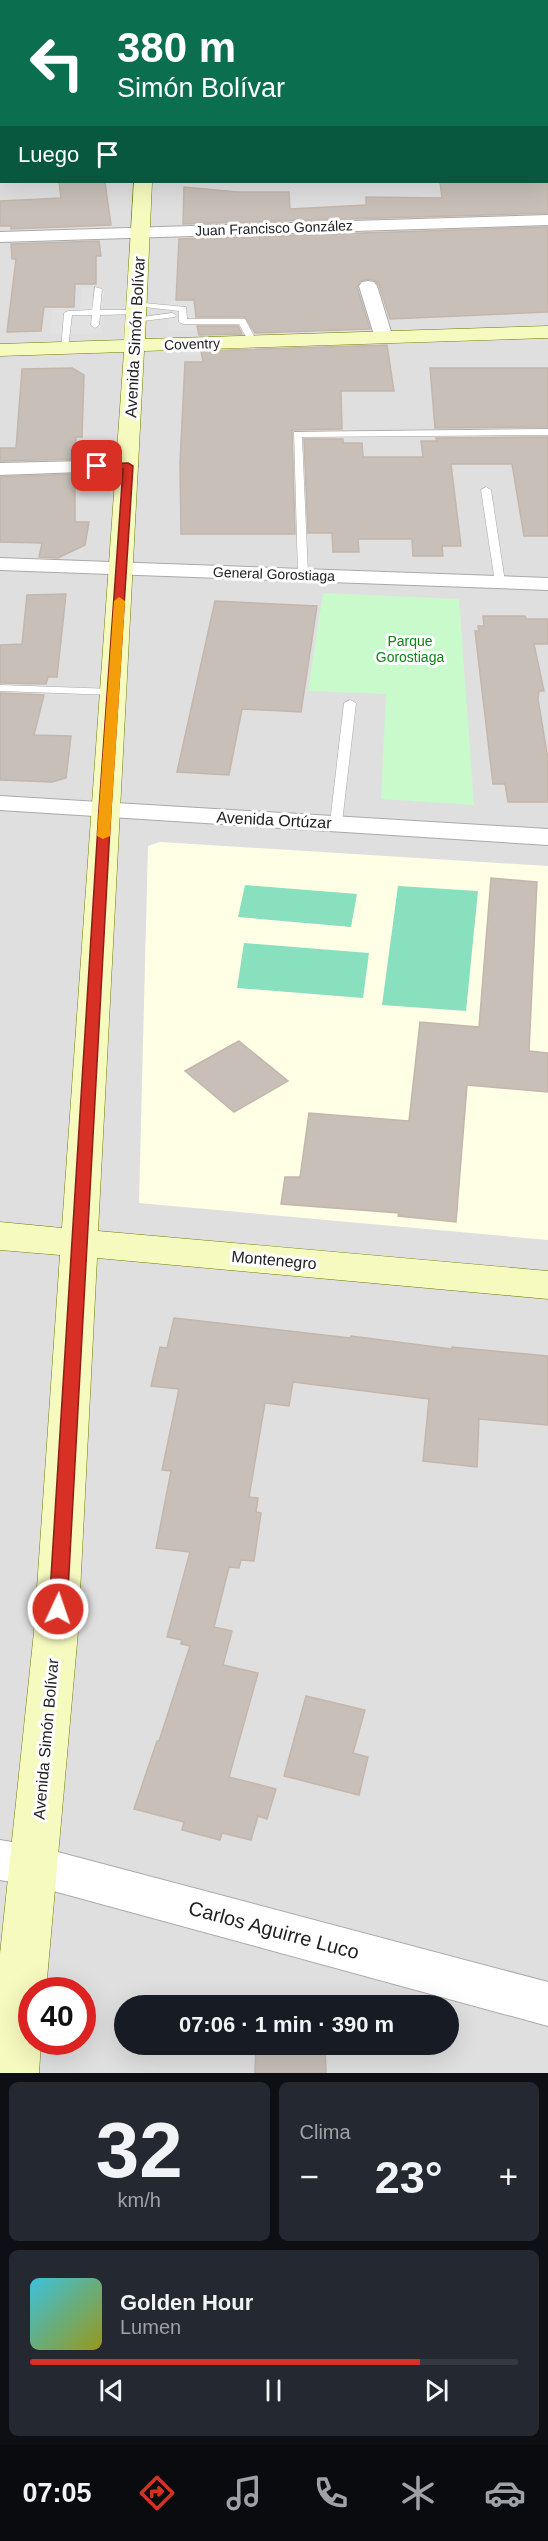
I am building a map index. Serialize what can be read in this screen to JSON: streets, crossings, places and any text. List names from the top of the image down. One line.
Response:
{"streets":{"street":["Juan Francisco González","Avenida Simón Bolívar","Coventry","General Gorostiaga","Avenida Ortúzar","Montenegro","Carlos Aguirre Luco"]},"crossings":[["Juan Francisco González","Avenida Simón Bolívar"],["Avenida Simón Bolívar","Coventry"],["Avenida Simón Bolívar","General Gorostiaga"],["Avenida Simón Bolívar","Avenida Ortúzar"],["Avenida Simón Bolívar","Montenegro"],["Avenida Simón Bolívar","Carlos Aguirre Luco"]],"parks":["Parque Gorostiaga"],"page":{"turn":["380 m","Simón Bolívar"],"then":"Luego","limit":"40","trip":"07:06 · 1 min · 390 m","tile":[["32","km/h"],"Clima"],"heat":["−","23°","+"],"song":["Golden Hour","Lumen"],"tabs":"07:05"}}
